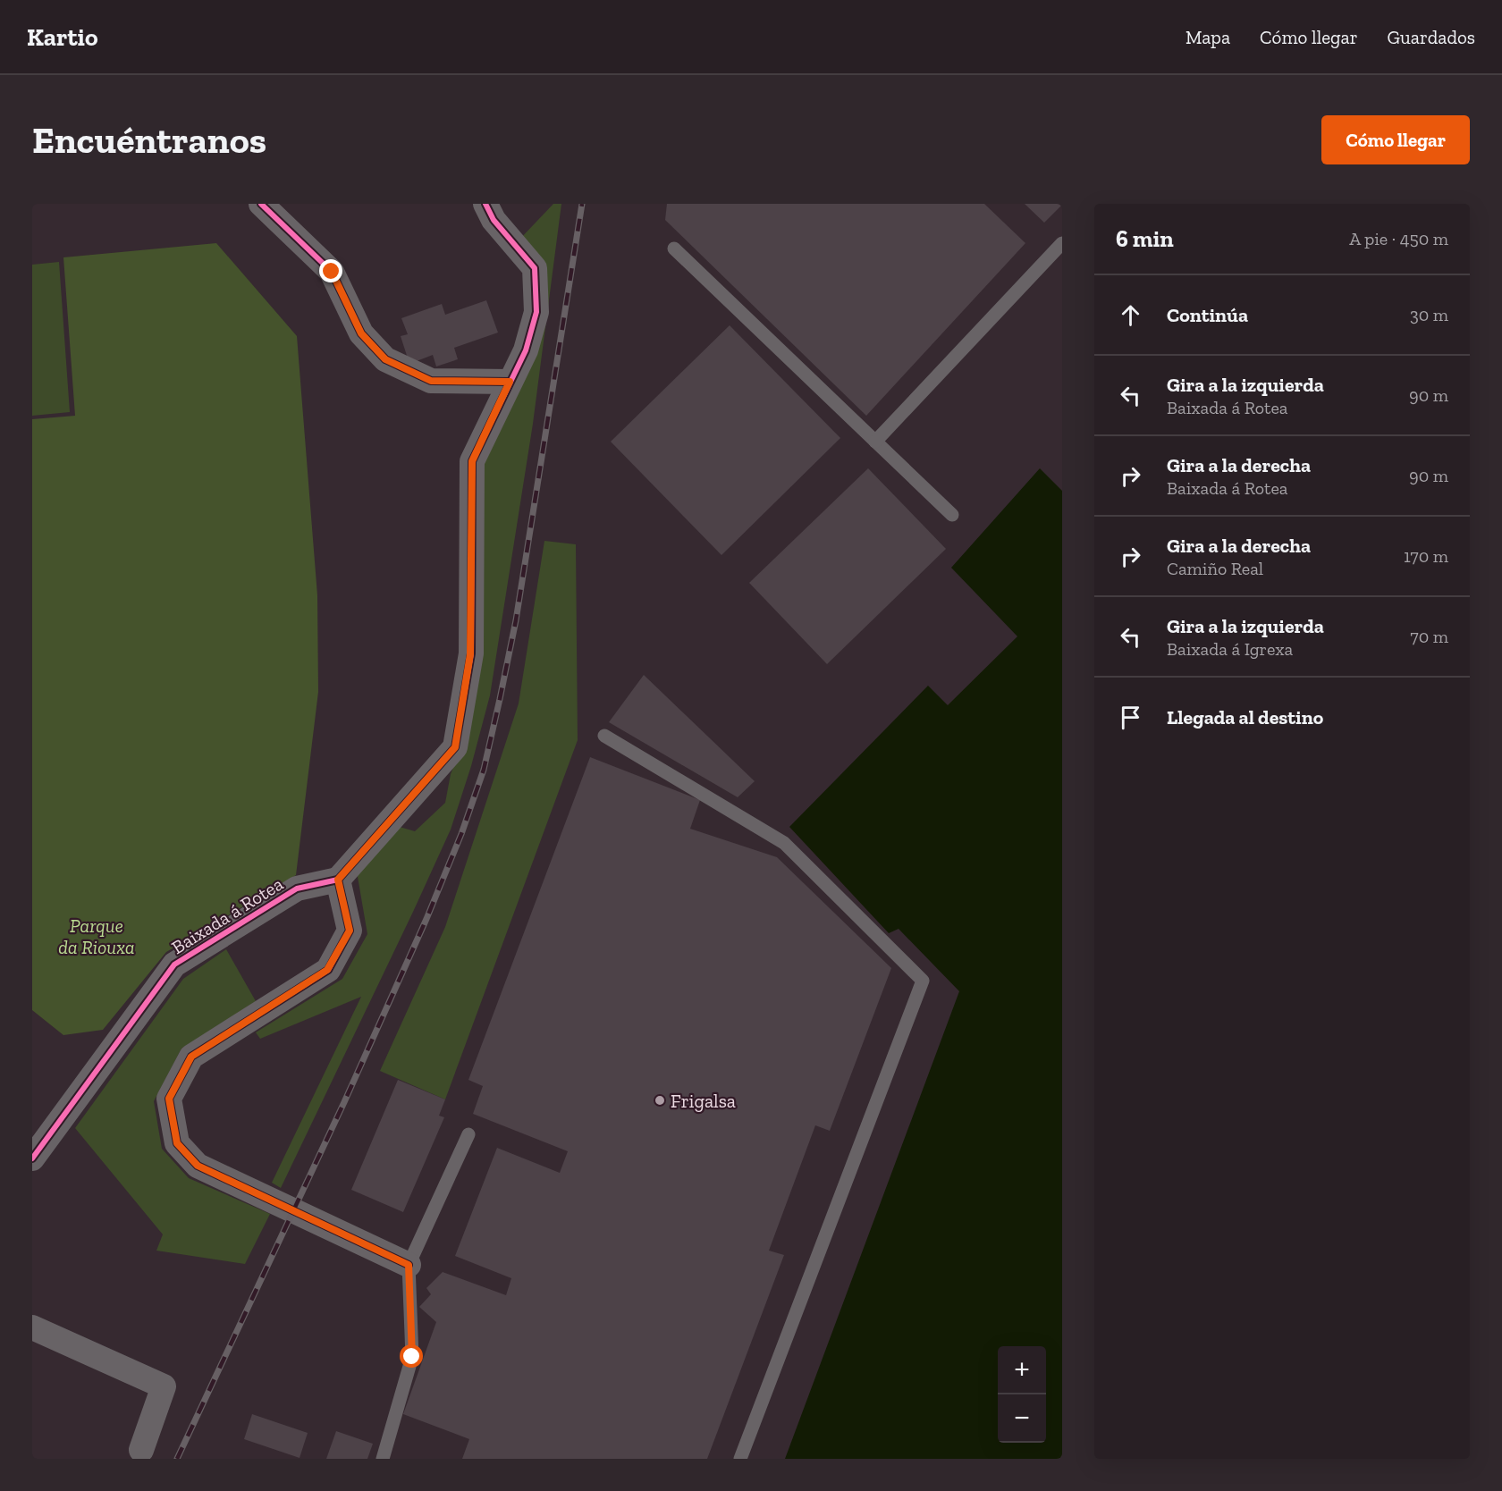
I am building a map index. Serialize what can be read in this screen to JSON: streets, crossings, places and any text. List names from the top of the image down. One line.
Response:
{"streets":{"street":["Baixada á Rotea"]},"parks":["Parque da Riouxa"],"places":["Frigalsa"],"page":{"header":"Kartio","nav":["Mapa","Cómo llegar","Guardados"],"buttons":"Cómo llegar","title":"Encuéntranos","heading":["6 min","A pie · 450 m"],"list":[["Continúa","30 m"],["Gira a la izquierda","Baixada á Rotea","90 m"],["Gira a la derecha","Baixada á Rotea","90 m"],["Gira a la derecha","Camiño Real","170 m"],["Gira a la izquierda","Baixada á Igrexa","70 m"],"Llegada al destino"],"map_buttons":["+","−"]}}
